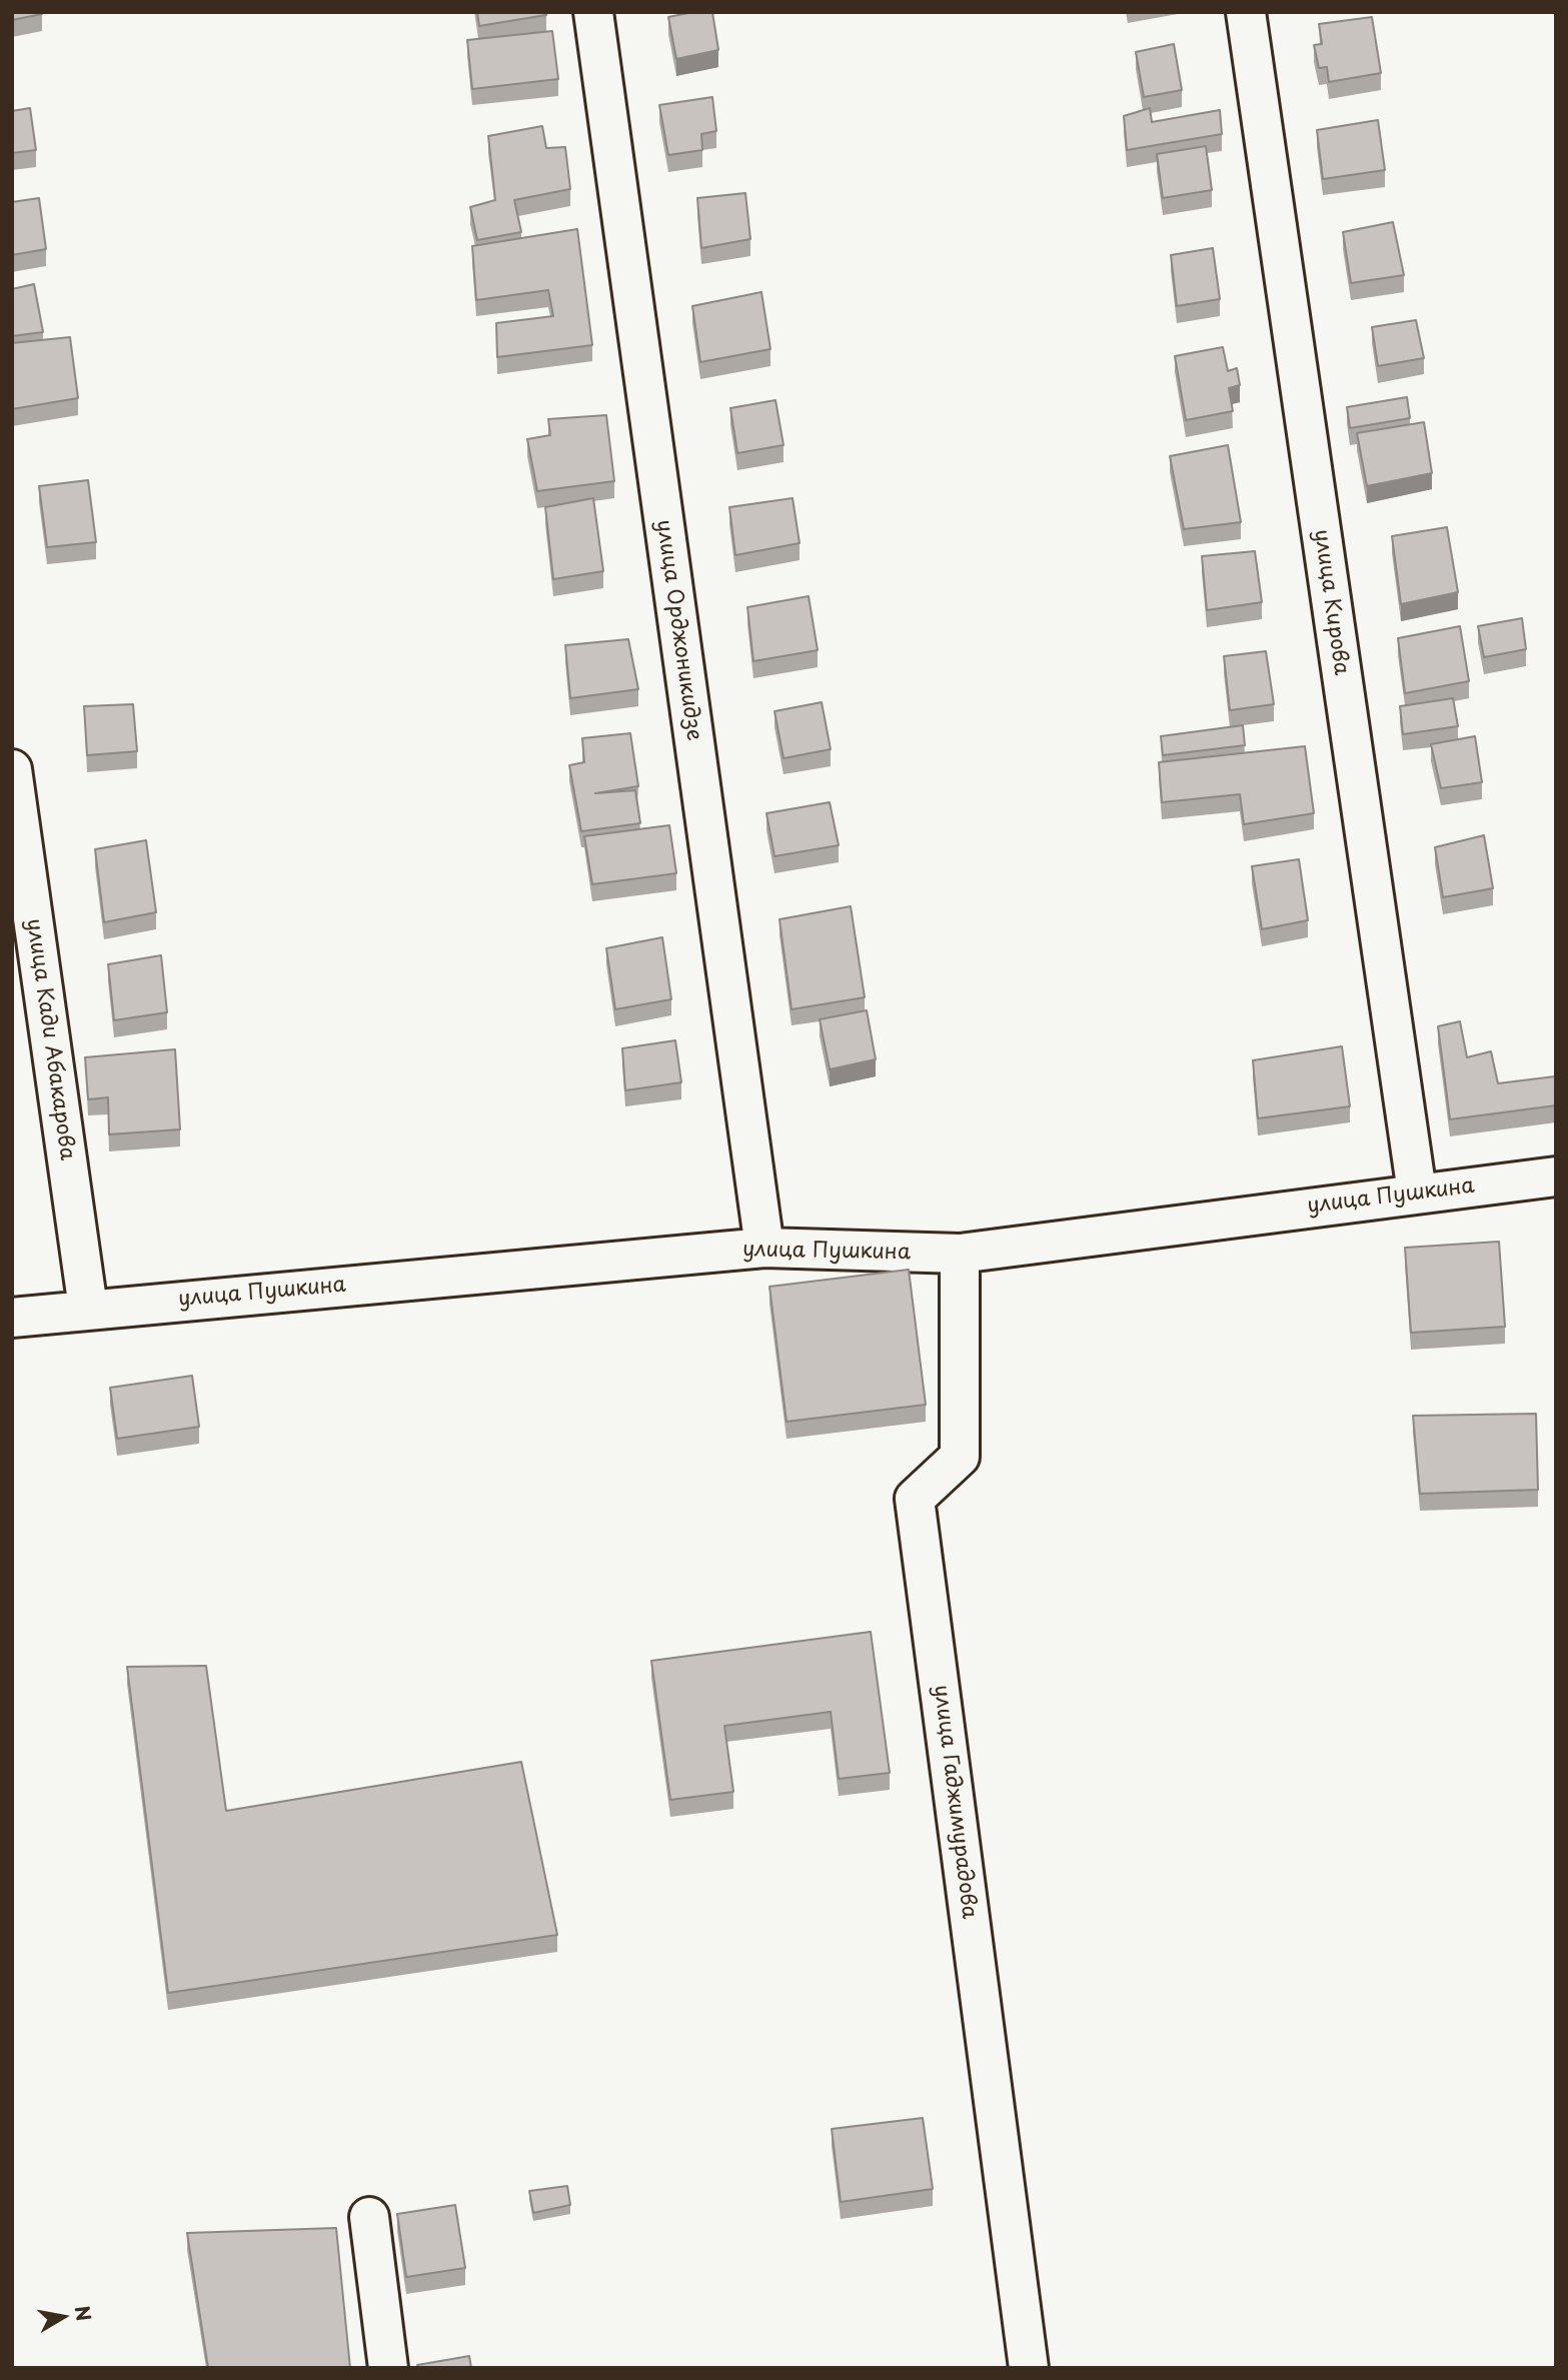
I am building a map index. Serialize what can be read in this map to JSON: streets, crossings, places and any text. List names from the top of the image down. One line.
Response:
{"streets":{"street":["улица Кирова","улица Орджоникидзе","улица Кади Абакарова","улица Пушкина","улица Гаджимурадова"]},"crossings":[["улица Кирова","улица Пушкина"],["улица Орджоникидзе","улица Пушкина"],["улица Кади Абакарова","улица Пушкина"],["улица Пушкина","улица Гаджимурадова"]],"north":"right"}
